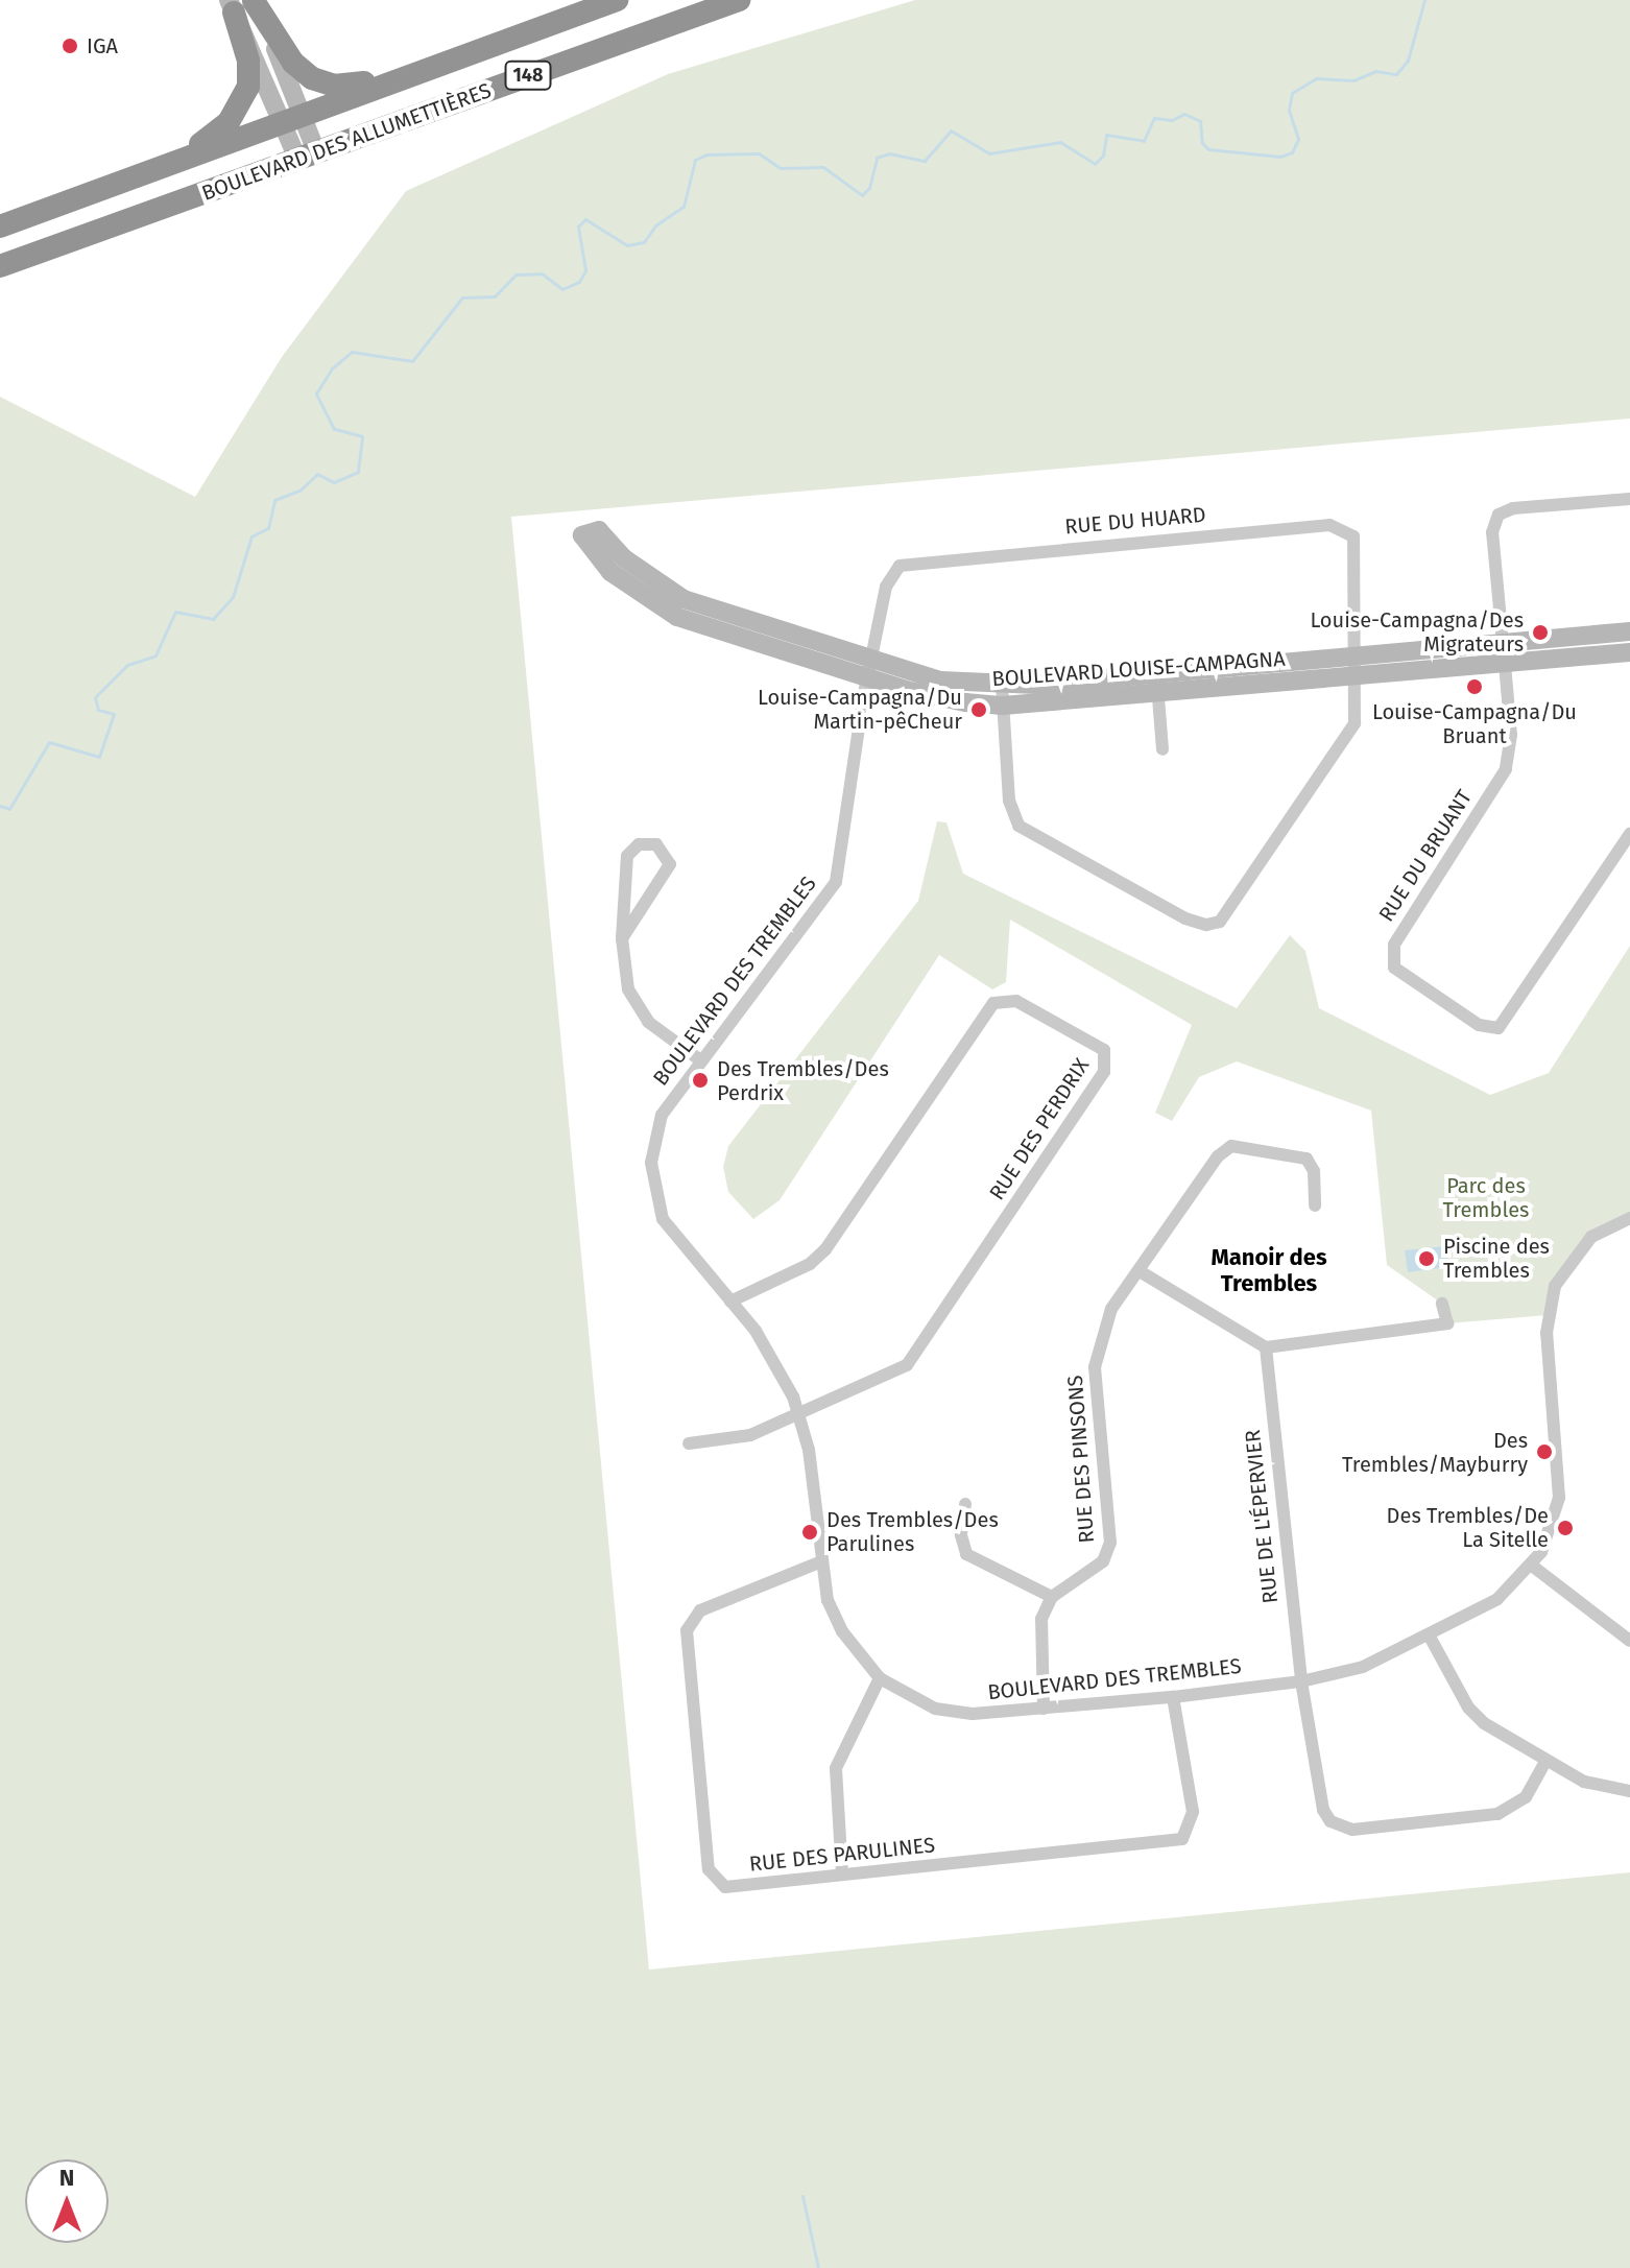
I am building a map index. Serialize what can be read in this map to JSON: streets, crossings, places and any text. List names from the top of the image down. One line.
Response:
{"streets":{"highway":["148","BOULEVARD DES ALLUMETTIÈRES"],"street":["RUE DU HUARD","BOULEVARD LOUISE-CAMPAGNA","RUE DU BRUANT","BOULEVARD DES TREMBLES","RUE DES PERDRIX","RUE DES PINSONS","RUE DE L'ÉPERVIER","RUE DES PARULINES"]},"crossings":[["RUE DU HUARD","BOULEVARD LOUISE-CAMPAGNA"],["RUE DU HUARD","BOULEVARD DES TREMBLES"],["BOULEVARD LOUISE-CAMPAGNA","RUE DU BRUANT"],["BOULEVARD LOUISE-CAMPAGNA","BOULEVARD DES TREMBLES"],["BOULEVARD DES TREMBLES","RUE DES PERDRIX"],["BOULEVARD DES TREMBLES","RUE DE L'ÉPERVIER"],["BOULEVARD DES TREMBLES","RUE DES PARULINES"]],"districts":["Manoir des Trembles"],"parks":["Parc des Trembles"],"places":["IGA","Louise-Campagna/Des Migrateurs","Louise-Campagna/Du Bruant","Louise-Campagna/Du Martin-pêCheur","Des Trembles/Des Perdrix","Piscine des Trembles","Des Trembles/Mayburry","Des Trembles/De La Sitelle","Des Trembles/Des Parulines"],"north":"top"}
